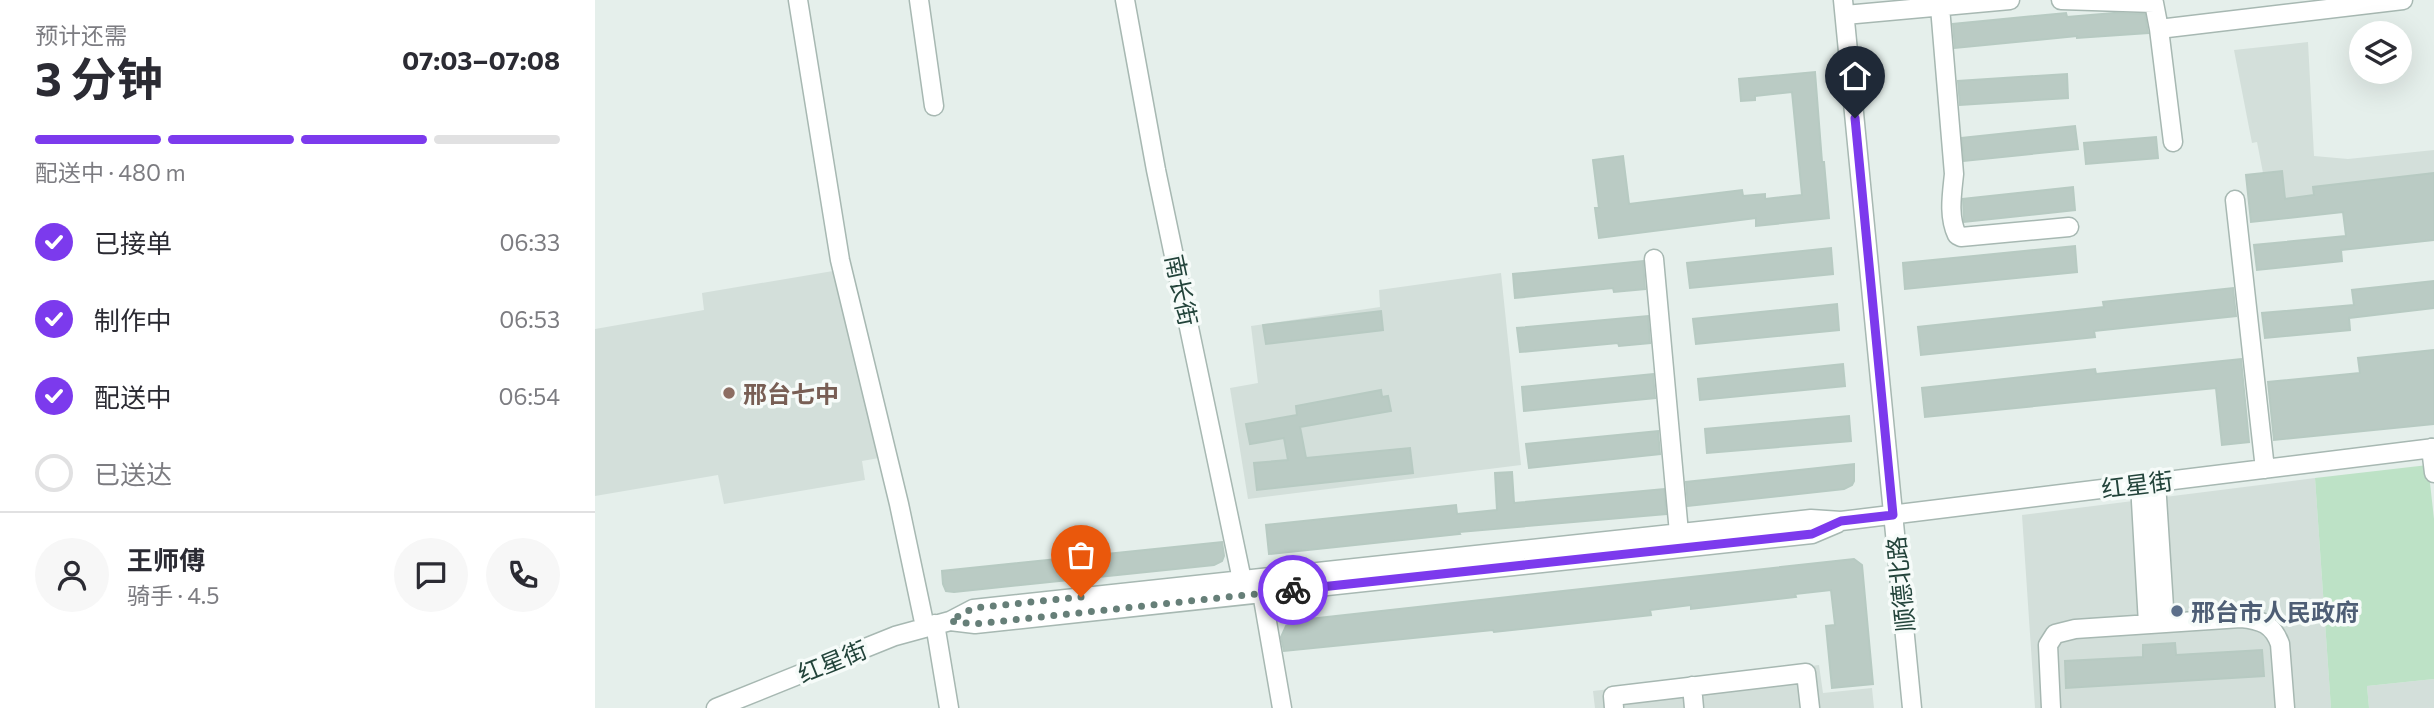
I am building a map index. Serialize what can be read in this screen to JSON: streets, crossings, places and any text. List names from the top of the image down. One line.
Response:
{"streets":{"street":["南长街","红星街","顺德北路"]},"crossings":[["南长街","红星街"],["红星街","顺德北路"]],"places":["邢台七中","邢台市人民政府"],"page":{"heading":["3 分钟","预计还需","07:03–07:08"],"panel":["王师傅","骑手 · 4.5"],"bar":"配送中 · 480 m","list":[["已接单","06:33"],["制作中","06:53"],["配送中","06:54"],"已送达"]}}
